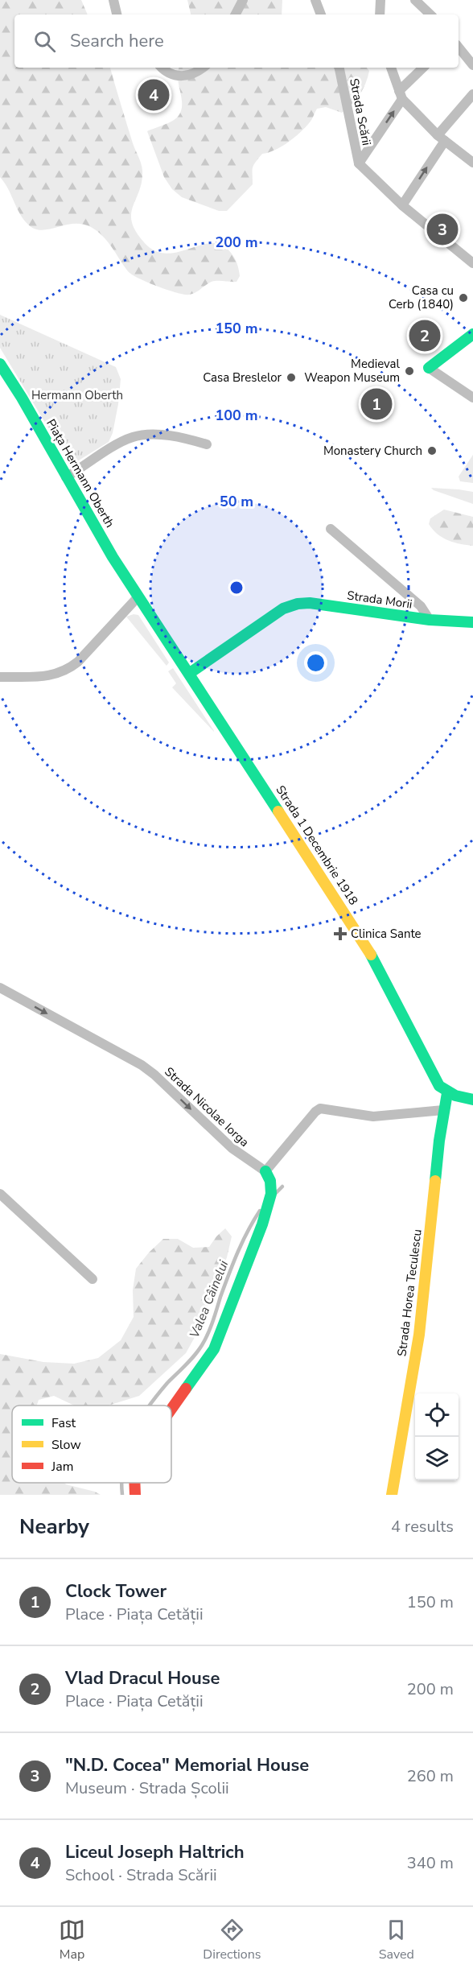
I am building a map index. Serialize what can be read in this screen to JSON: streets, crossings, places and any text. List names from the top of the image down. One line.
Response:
{"streets":{"street":["Strada Scării","Piața Hermann Oberth","Strada Morii","Strada 1 Decembrie 1918","Strada Nicolae Iorga","Strada Horea Teculescu"]},"crossings":[["Piața Hermann Oberth","Strada 1 Decembrie 1918"],["Strada Morii","Strada 1 Decembrie 1918"],["Strada 1 Decembrie 1918","Strada Horea Teculescu"]],"one_way":["Strada Nicolae Iorga"],"water":["Valea Câinelui"],"parks":["Hermann Oberth"],"places":{"other":["Casa cu Cerb (1840)","Medieval Weapon Museum","Casa Breslelor","Monastery Church"],"health":["Clinica Sante"]},"legend":["Fast","Slow","Jam"],"page":{"search":"Search here","pins":["4","3","2","1"],"heading":["Nearby","4 results"],"list":[{"mark":"1","name":"Clock Tower","note":"Place · Piața Cetății","value":"150 m"},{"mark":"2","name":"Vlad Dracul House","note":"Place · Piața Cetății","value":"200 m"},{"mark":"3","name":"\"N.D. Cocea\" Memorial House","note":"Museum · Strada Școlii","value":"260 m"},{"mark":"4","name":"Liceul Joseph Haltrich","note":"School · Strada Scării","value":"340 m"}],"nav":["Map","Directions","Saved"]},"rings":["200 m","150 m","100 m","50 m"]}
